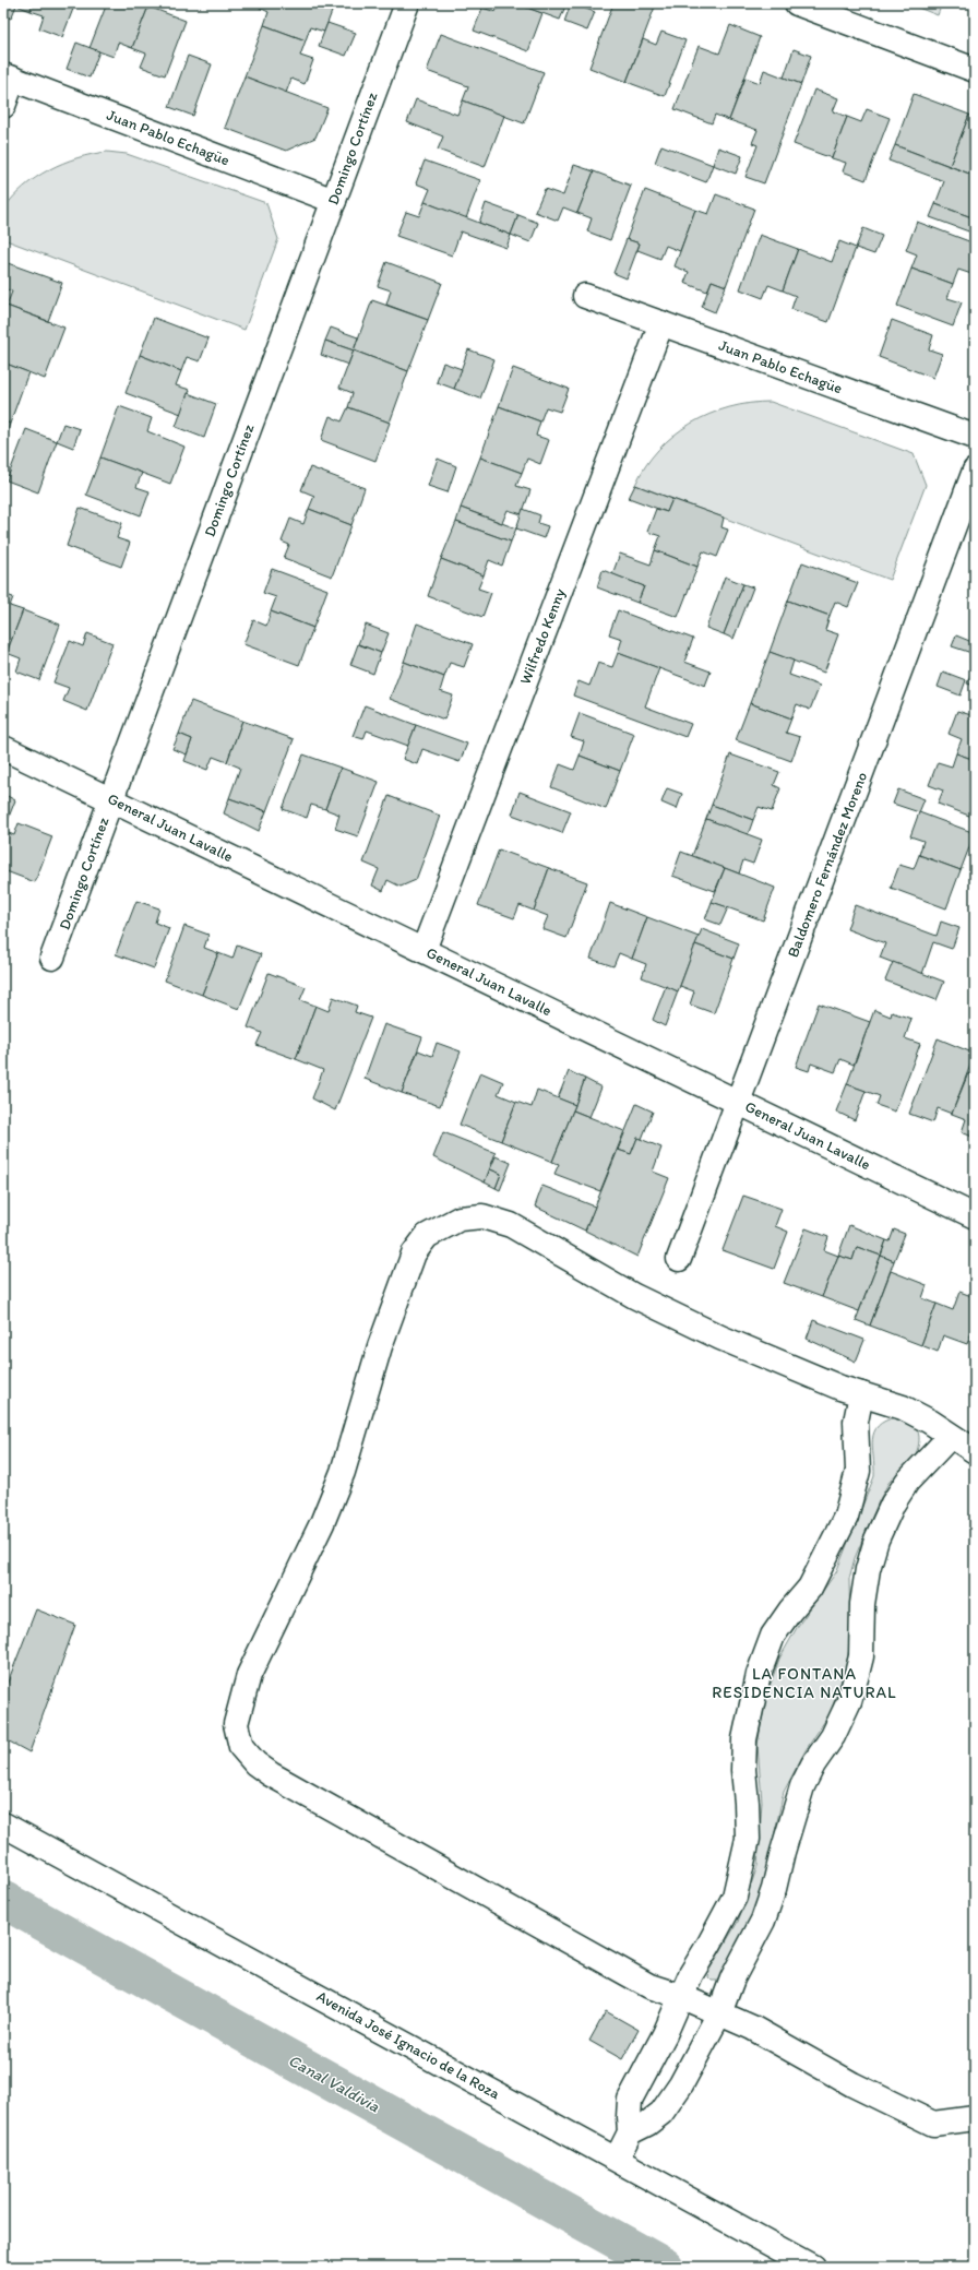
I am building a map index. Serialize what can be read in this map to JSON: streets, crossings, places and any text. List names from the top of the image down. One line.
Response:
{"streets":{"street":["Juan Pablo Echagüe","Domingo Cortínez","Wilfredo Kenny","General Juan Lavalle","Baldomero Fernández Moreno","Avenida José Ignacio de la Roza"]},"crossings":[["Juan Pablo Echagüe","Domingo Cortínez"],["Juan Pablo Echagüe","Wilfredo Kenny"],["Domingo Cortínez","General Juan Lavalle"],["Wilfredo Kenny","General Juan Lavalle"],["General Juan Lavalle","Baldomero Fernández Moreno"]],"districts":["LA FONTANA RESIDENCIA NATURAL"],"water":["Canal Valdivia"]}
